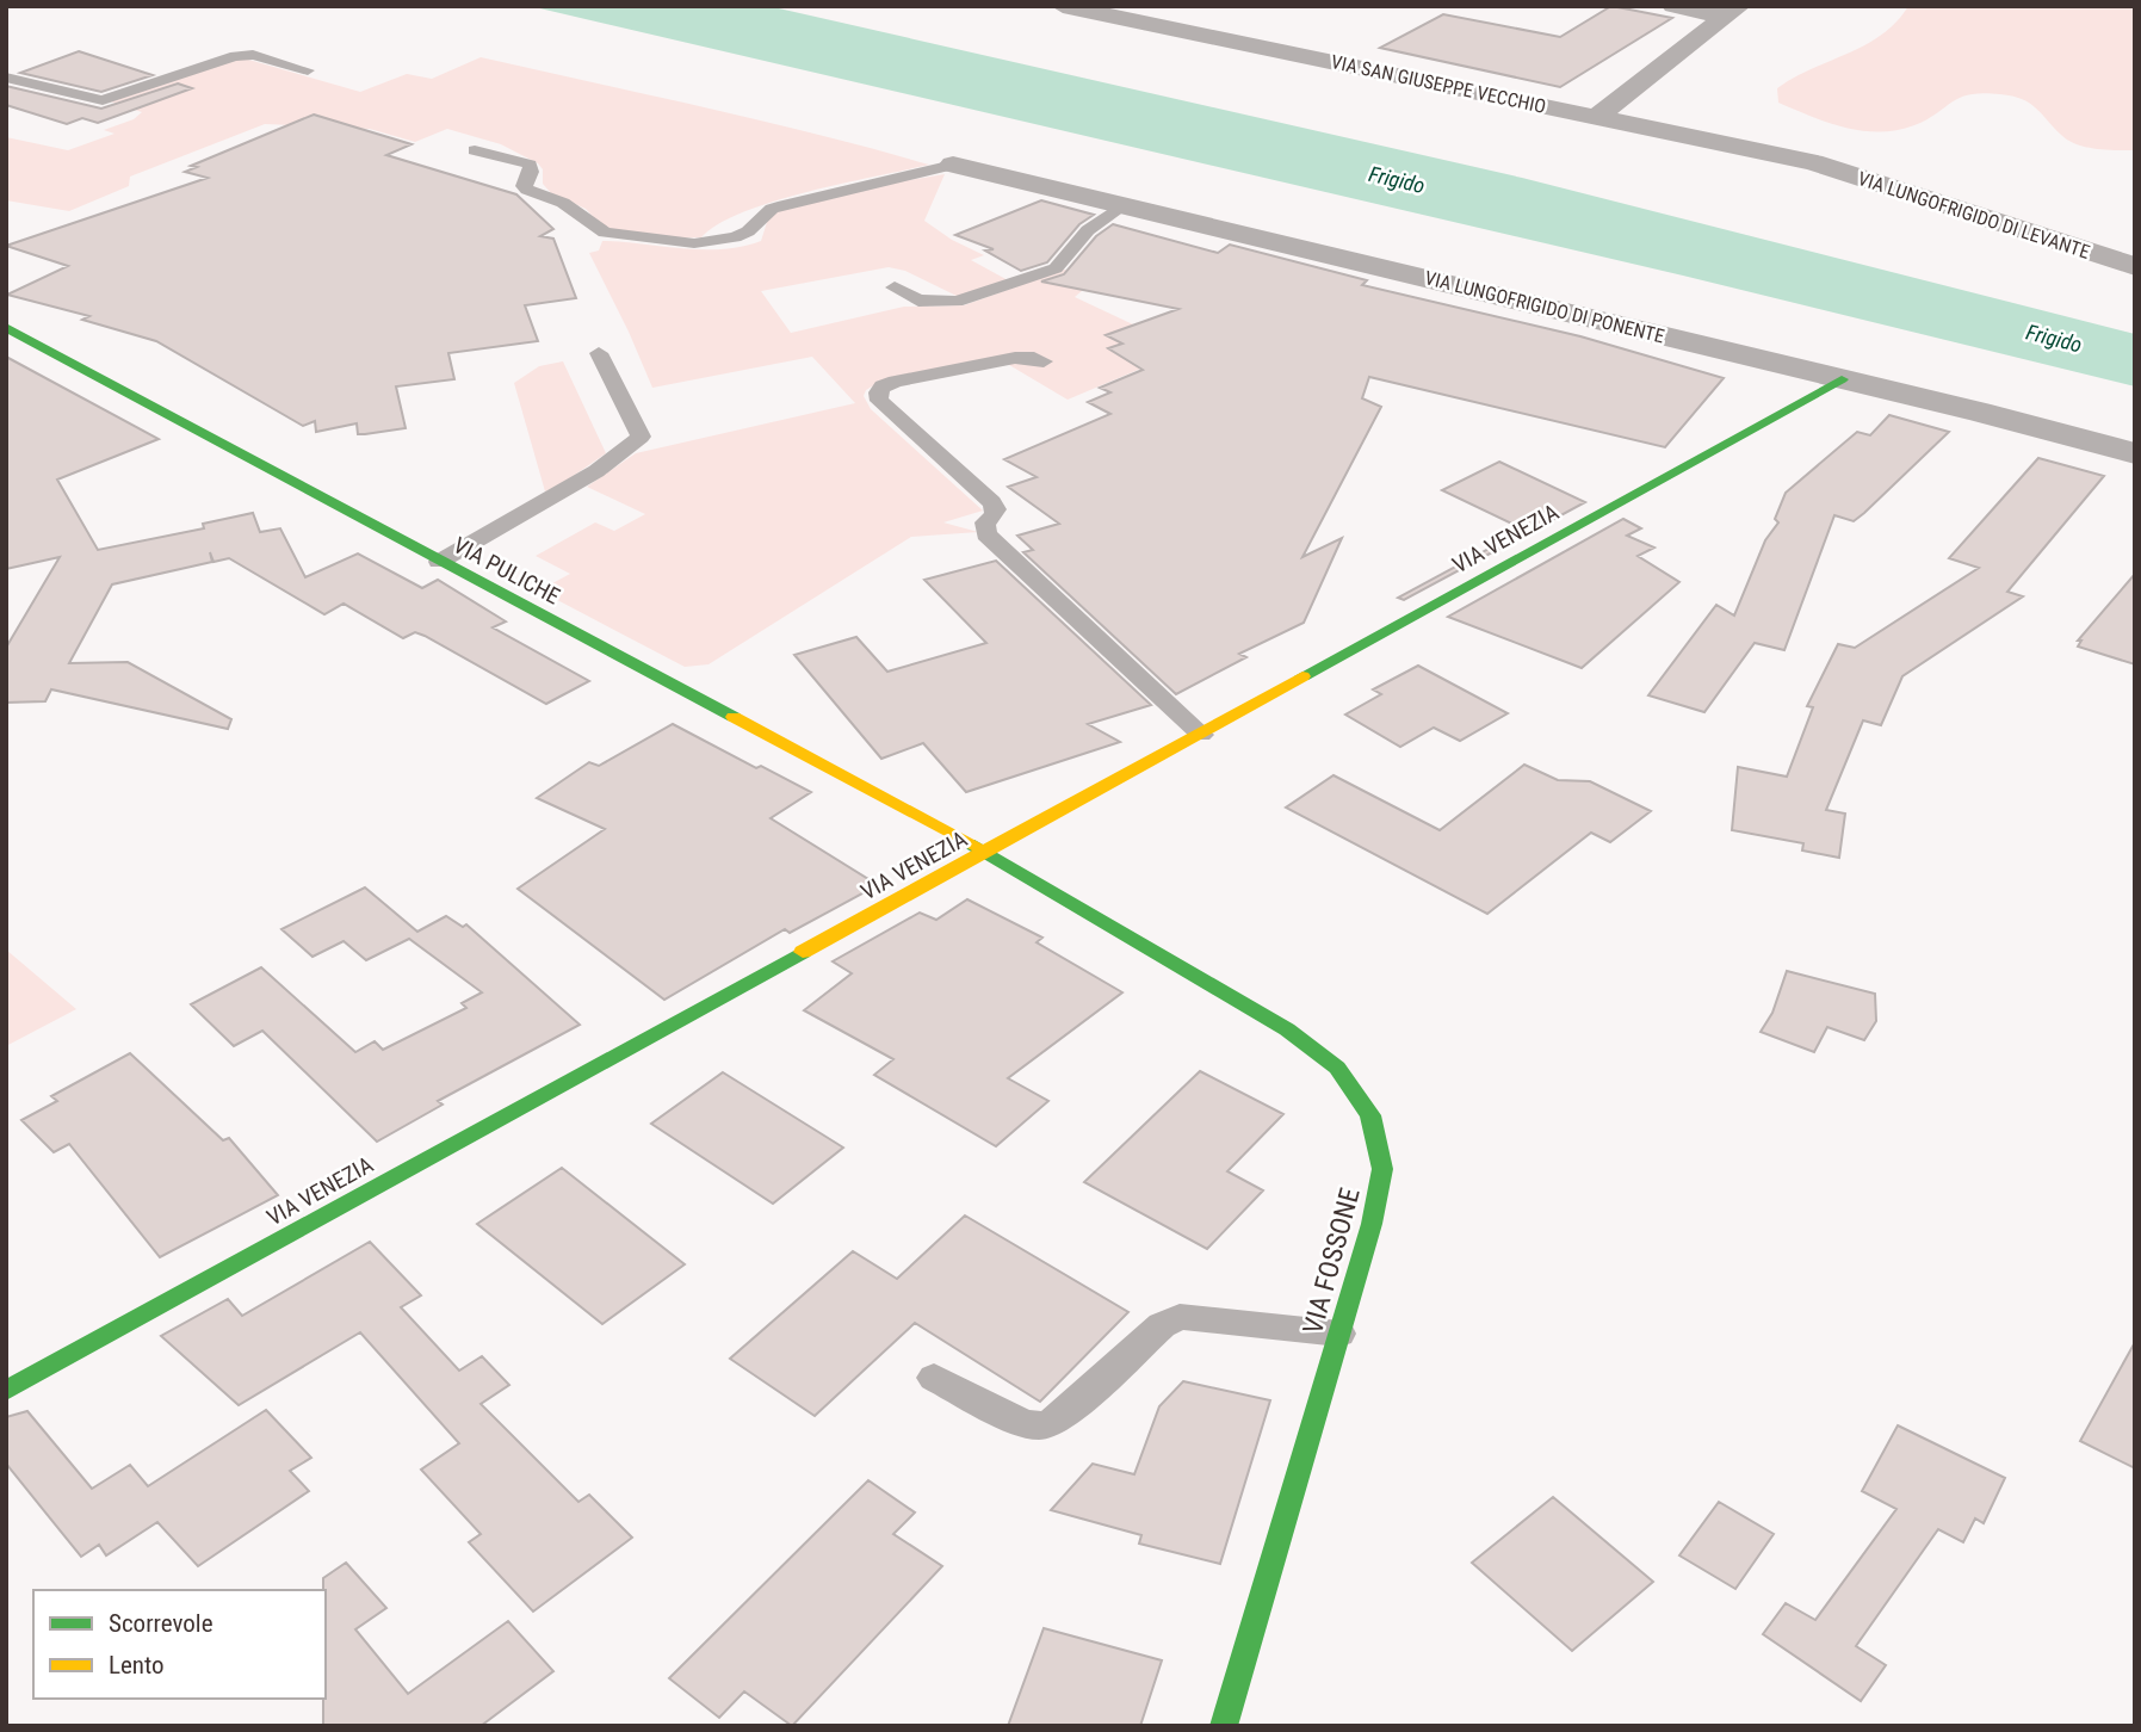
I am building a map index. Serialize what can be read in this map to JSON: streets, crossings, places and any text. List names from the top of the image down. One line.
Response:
{"streets":{"street":["VIA SAN GIUSEPPE VECCHIO","VIA LUNGOFRIGIDO DI LEVANTE","VIA LUNGOFRIGIDO DI PONENTE","VIA VENEZIA","VIA PULICHE","VIA FOSSONE"]},"crossings":[["VIA SAN GIUSEPPE VECCHIO","VIA LUNGOFRIGIDO DI LEVANTE"],["VIA LUNGOFRIGIDO DI PONENTE","VIA VENEZIA"],["VIA VENEZIA","VIA PULICHE"],["VIA VENEZIA","VIA FOSSONE"],["VIA PULICHE","VIA FOSSONE"]],"water":["Frigido"],"legend":["Scorrevole","Lento"]}
